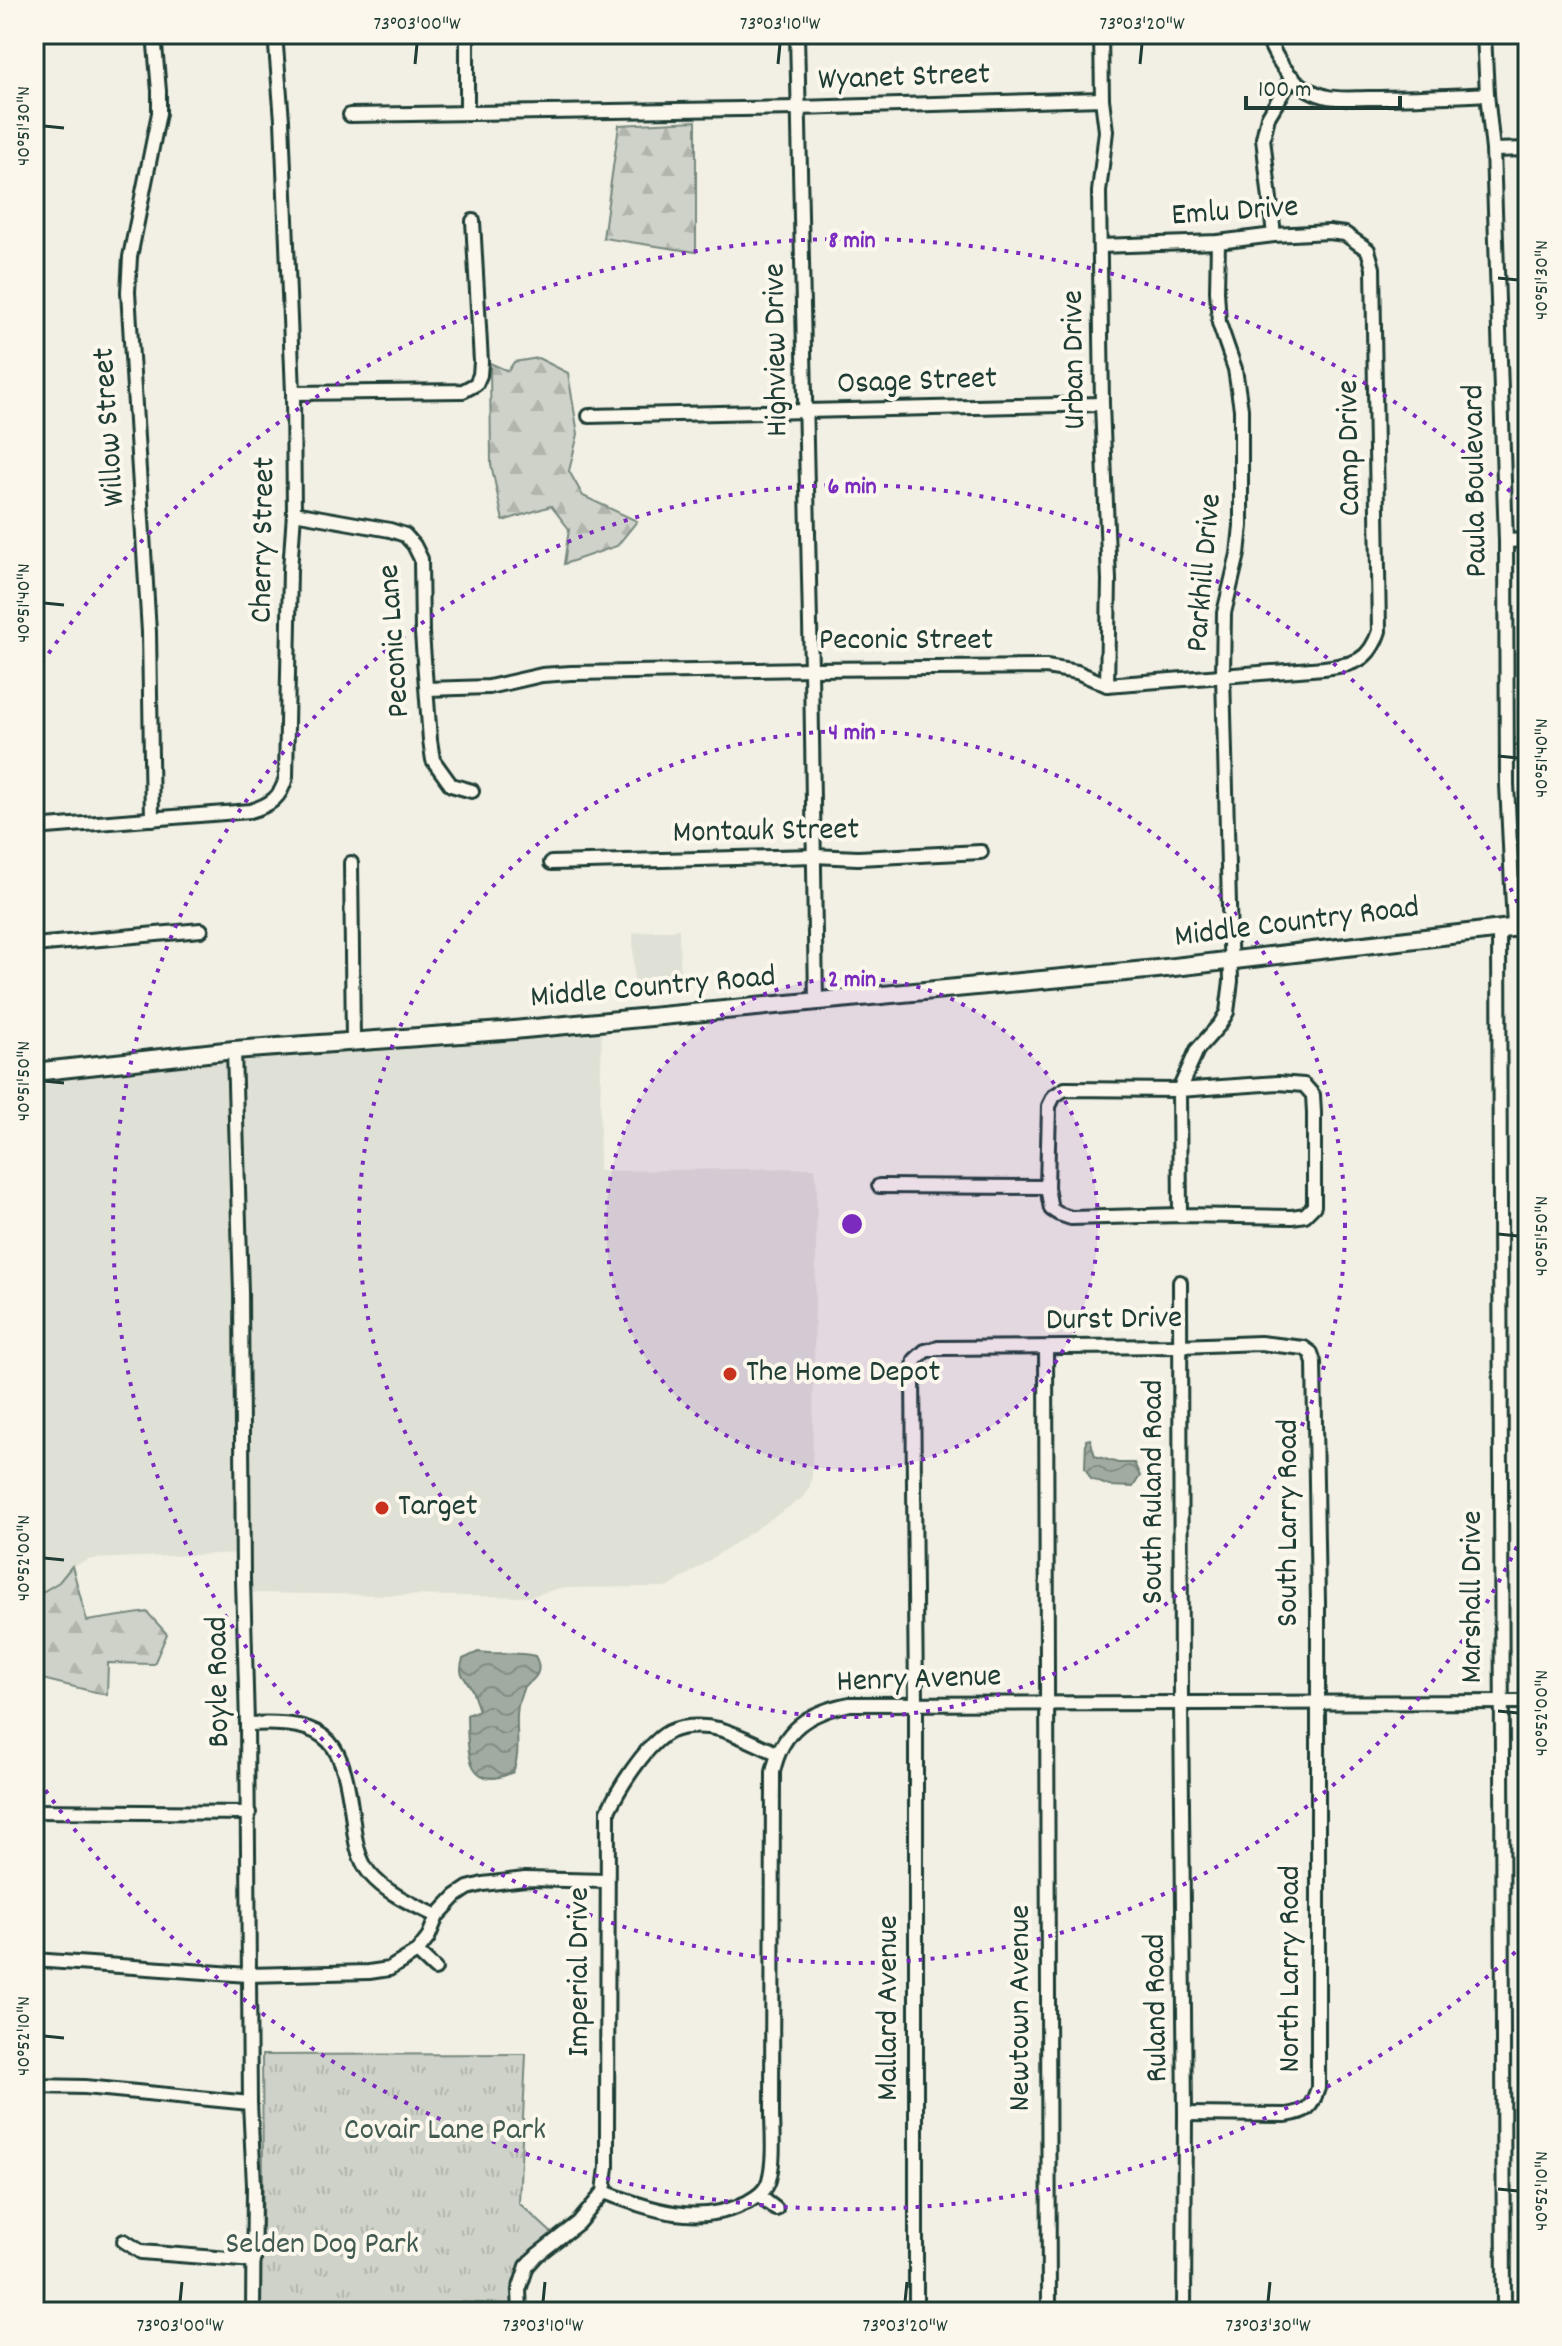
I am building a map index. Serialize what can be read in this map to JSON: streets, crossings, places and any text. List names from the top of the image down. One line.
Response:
{"streets":{"main road":["Middle Country Road"],"street":["Wyanet Street","Emlu Drive","Highview Drive","Urban Drive","Osage Street","Willow Street","Camp Drive","Paula Boulevard","Cherry Street","Parkhill Drive","Peconic Lane","Peconic Street","Montauk Street","Durst Drive","South Ruland Road","South Larry Road","Marshall Drive","Henry Avenue","Boyle Road","North Larry Road","Imperial Drive","Mallard Avenue","Newtown Avenue","Ruland Road"]},"crossings":[["Wyanet Street","Highview Drive"],["Wyanet Street","Urban Drive"],["Emlu Drive","Urban Drive"],["Emlu Drive","Camp Drive"],["Emlu Drive","Parkhill Drive"],["Highview Drive","Osage Street"],["Highview Drive","Peconic Street"],["Highview Drive","Montauk Street"],["Highview Drive","Middle Country Road"],["Urban Drive","Osage Street"],["Urban Drive","Peconic Street"],["Willow Street","Cherry Street"],["Camp Drive","Peconic Street"],["Paula Boulevard","Middle Country Road"],["Paula Boulevard","Marshall Drive"],["Cherry Street","Peconic Lane"],["Parkhill Drive","Peconic Street"],["Parkhill Drive","Middle Country Road"],["Peconic Lane","Peconic Street"],["Middle Country Road","Marshall Drive"],["Middle Country Road","Boyle Road"],["Durst Drive","South Ruland Road"],["Durst Drive","South Larry Road"],["Durst Drive","Mallard Avenue"],["Durst Drive","Newtown Avenue"],["South Ruland Road","Henry Avenue"],["South Ruland Road","Ruland Road"],["South Larry Road","Henry Avenue"],["South Larry Road","North Larry Road"],["Marshall Drive","Henry Avenue"],["Henry Avenue","North Larry Road"],["Henry Avenue","Imperial Drive"],["Henry Avenue","Mallard Avenue"],["Henry Avenue","Newtown Avenue"],["Henry Avenue","Ruland Road"],["North Larry Road","Ruland Road"]],"parks":["Covair Lane Park","Selden Dog Park"],"places":["The Home Depot","Target"],"scale_bar":"100 m","coordinates":["73°03'00\"W","73°03'10\"W","73°03'20\"W","40°51'30\"N","40°51'40\"N","40°51'50\"N","40°52'00\"N","40°52'10\"N","73°03'30\"W"],"rings":["8 min","6 min","4 min","2 min"]}
